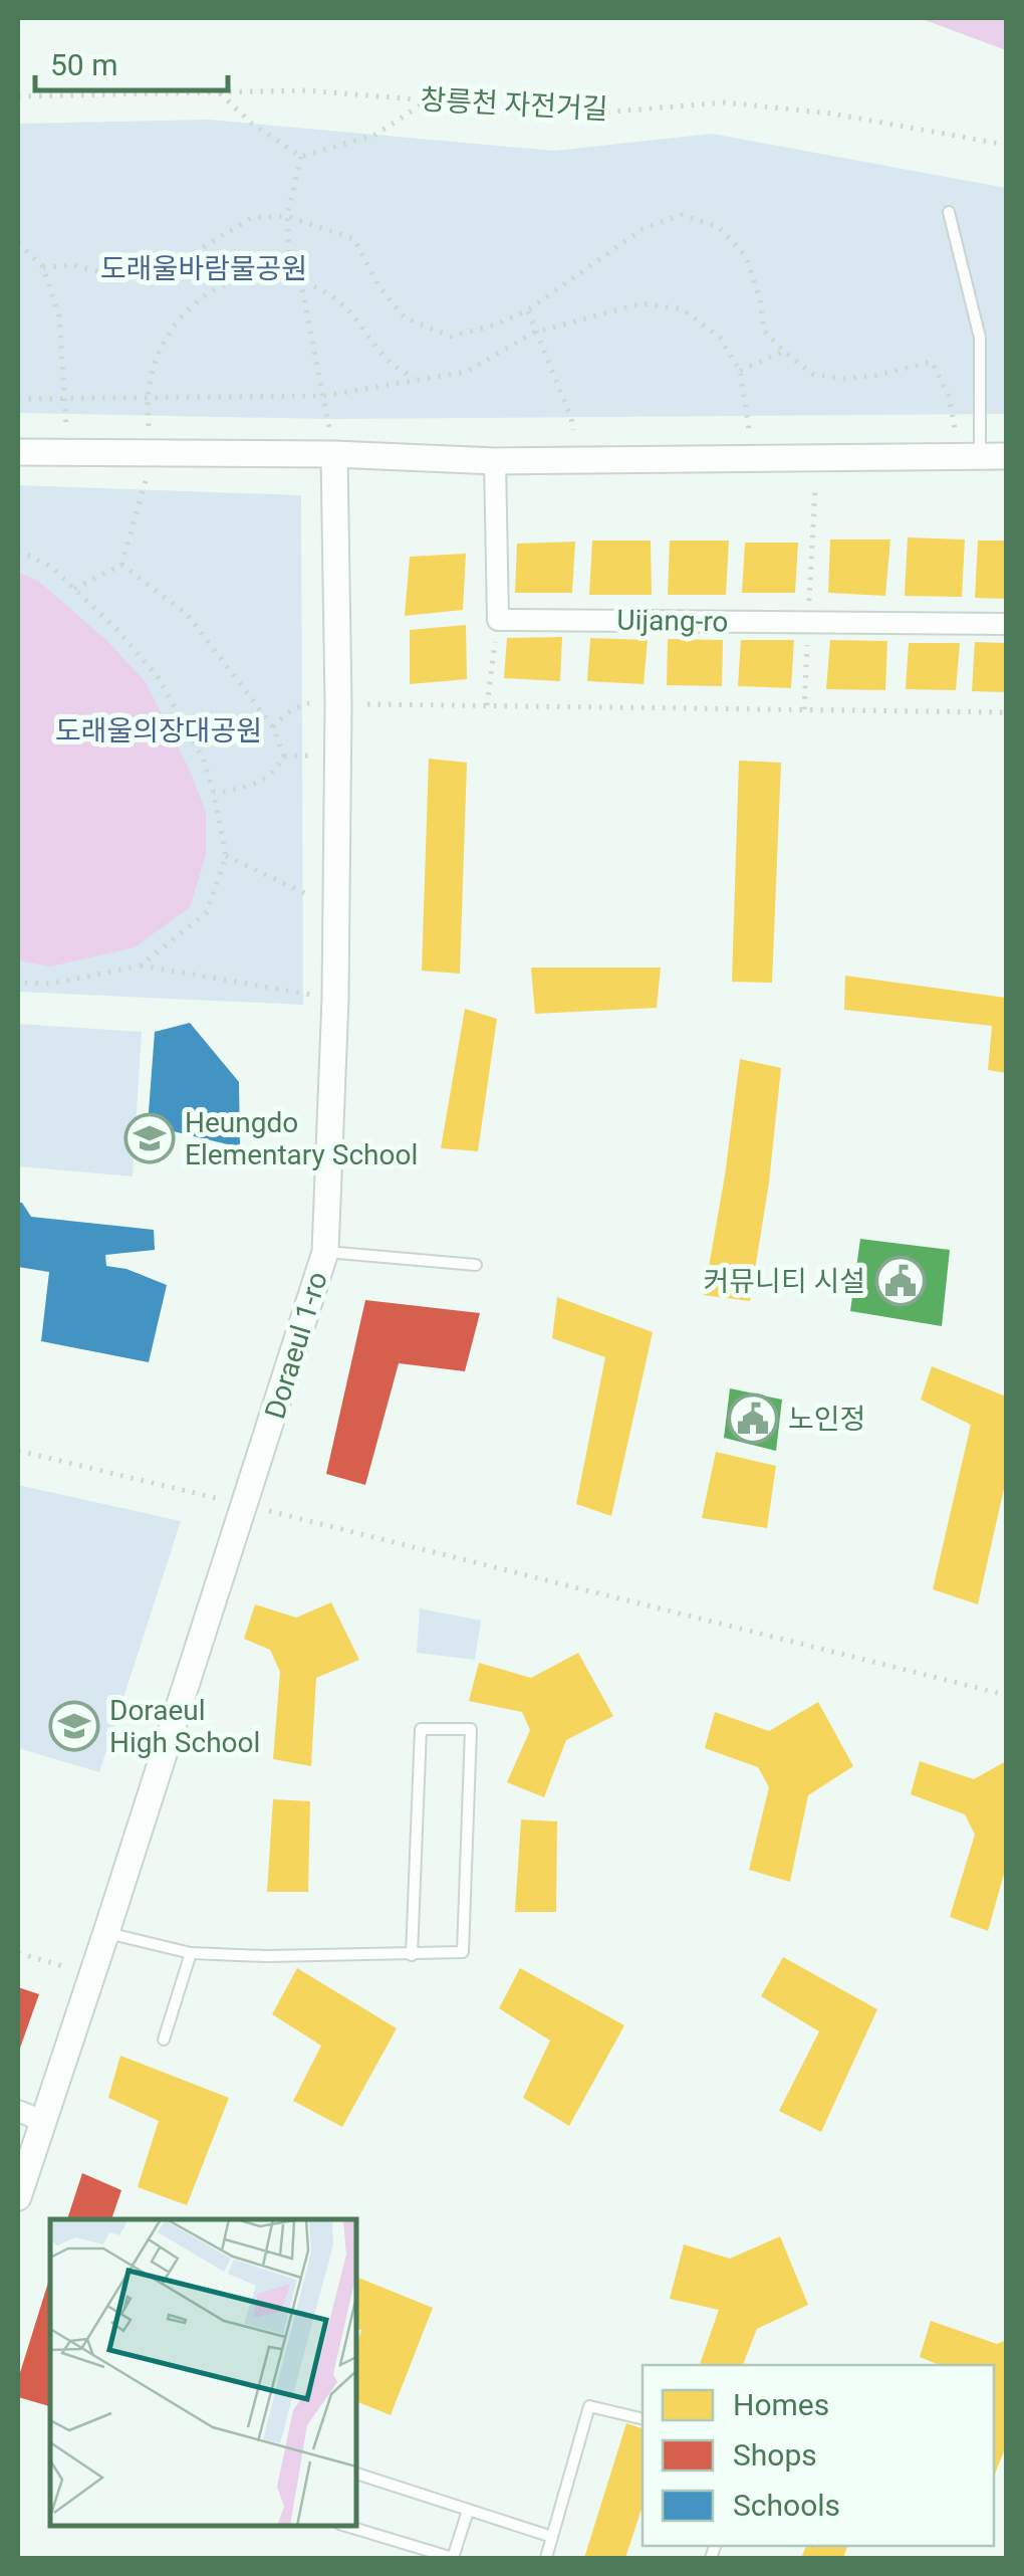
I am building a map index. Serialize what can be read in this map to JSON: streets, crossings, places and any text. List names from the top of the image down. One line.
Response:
{"streets":{"street":["Uijang-ro","Doraeul 1-ro"],"path":["창릉천 자전거길"]},"parks":["도래울바람물공원","도래울의장대공원"],"places":{"school or university":["Heungdo Elementary School","Doraeul High School"],"public building":["커뮤니티 시설","노인정"]},"legend":["Homes","Shops","Schools"],"scale_bar":"50 m"}
